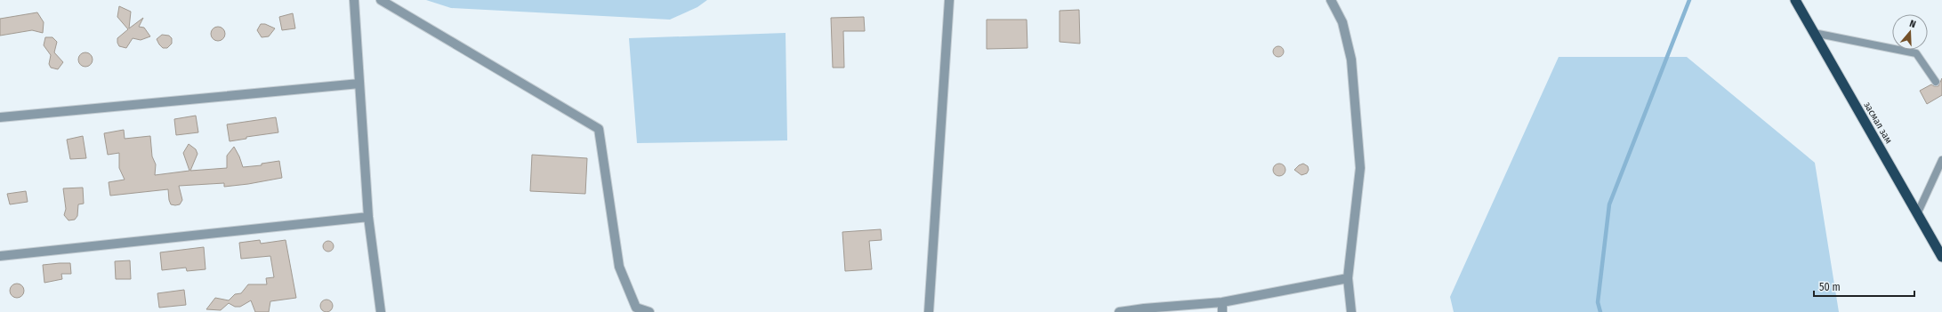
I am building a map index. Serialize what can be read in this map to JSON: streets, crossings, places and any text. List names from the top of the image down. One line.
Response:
{"streets":{"highway":["засмал зам"]},"scale_bar":"50 m","north":"top"}
